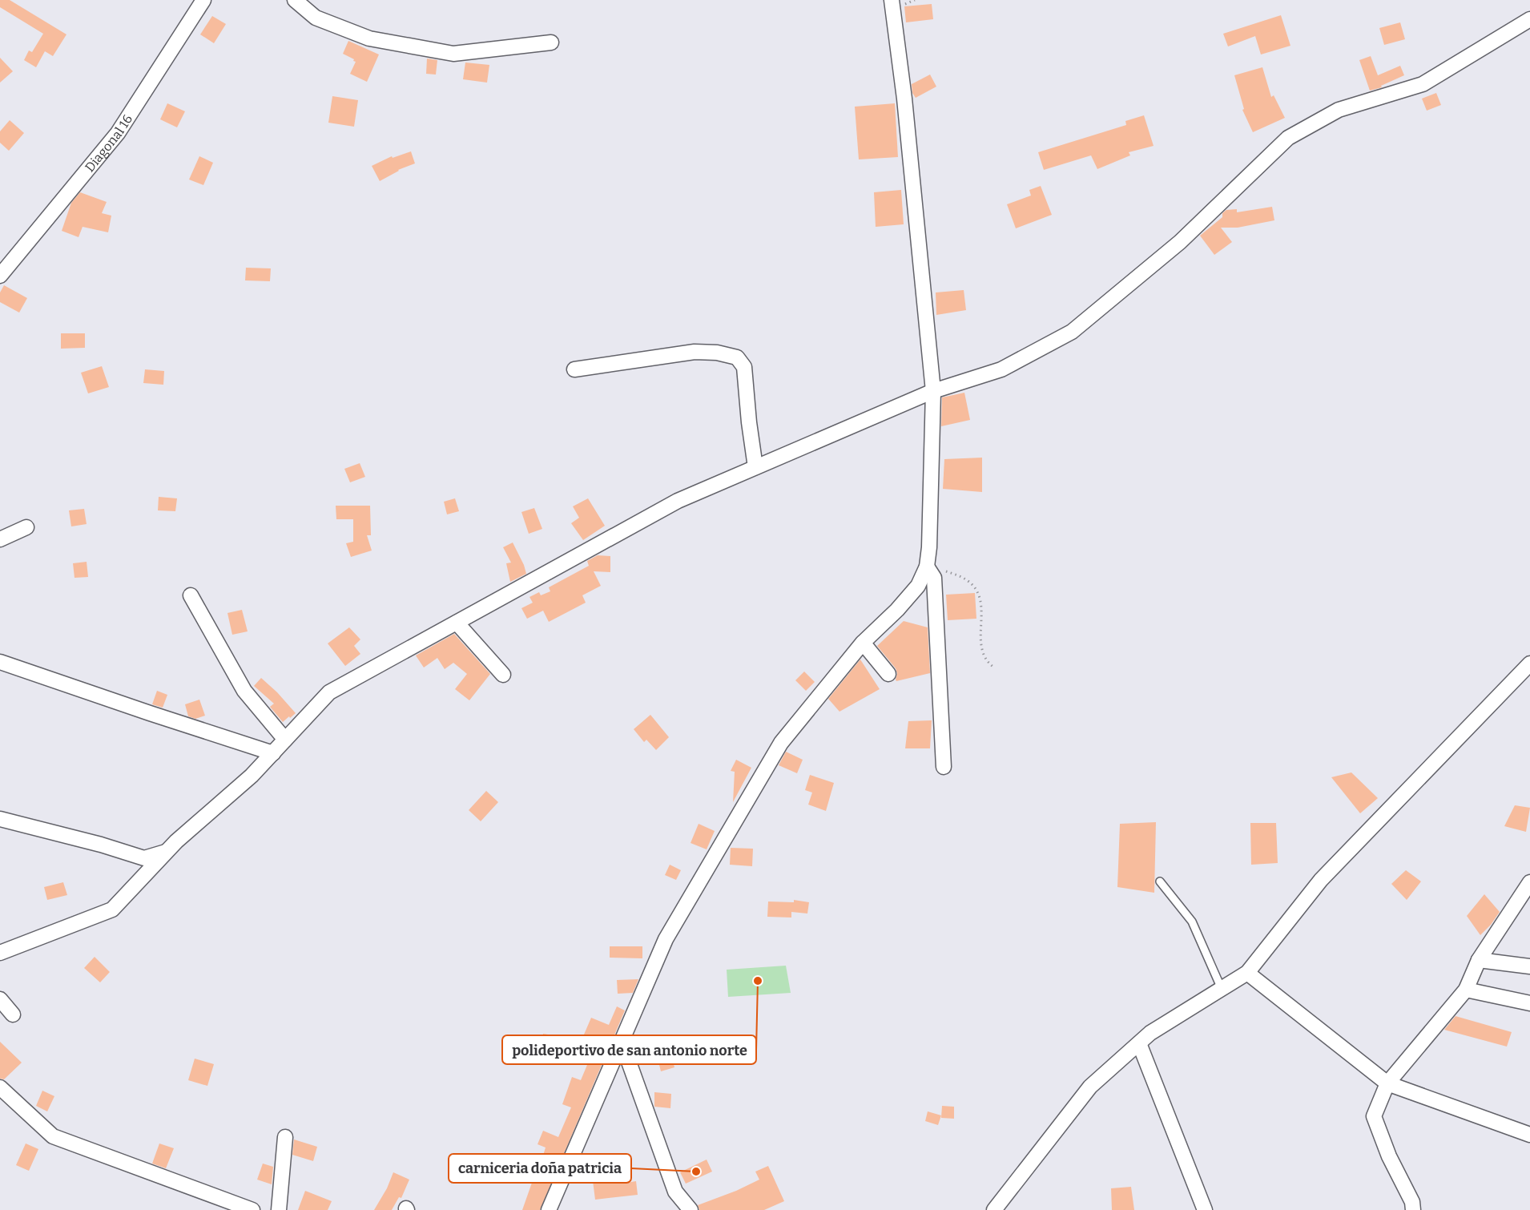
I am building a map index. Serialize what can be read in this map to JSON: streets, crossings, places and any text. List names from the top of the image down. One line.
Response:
{"streets":{"street":["Diagonal 16"]},"places":["polideportivo de san antonio norte","carniceria doña patricia"]}
